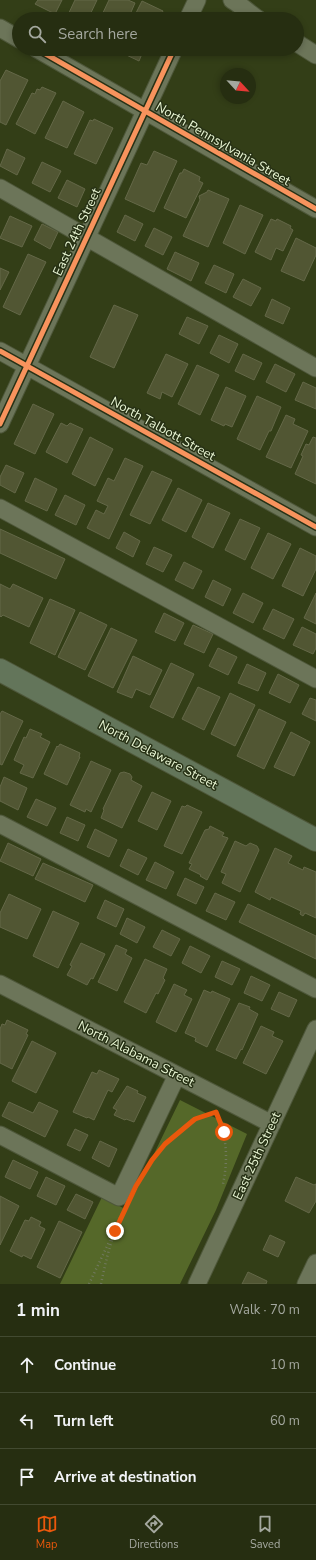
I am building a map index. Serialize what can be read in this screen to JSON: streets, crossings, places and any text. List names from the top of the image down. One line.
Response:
{"streets":{"main road":["North Delaware Street"],"street":["North Pennsylvania Street","East 24th Street","North Talbott Street","North Alabama Street","East 25th Street"]},"crossings":[["North Pennsylvania Street","East 24th Street"],["East 24th Street","North Talbott Street"],["North Alabama Street","East 25th Street"]],"north":"bottom right","page":{"search":"Search here","heading":["1 min","Walk · 70 m"],"list":[["Continue","10 m"],["Turn left","60 m"],"Arrive at destination"],"nav":["Map","Directions","Saved"]}}
